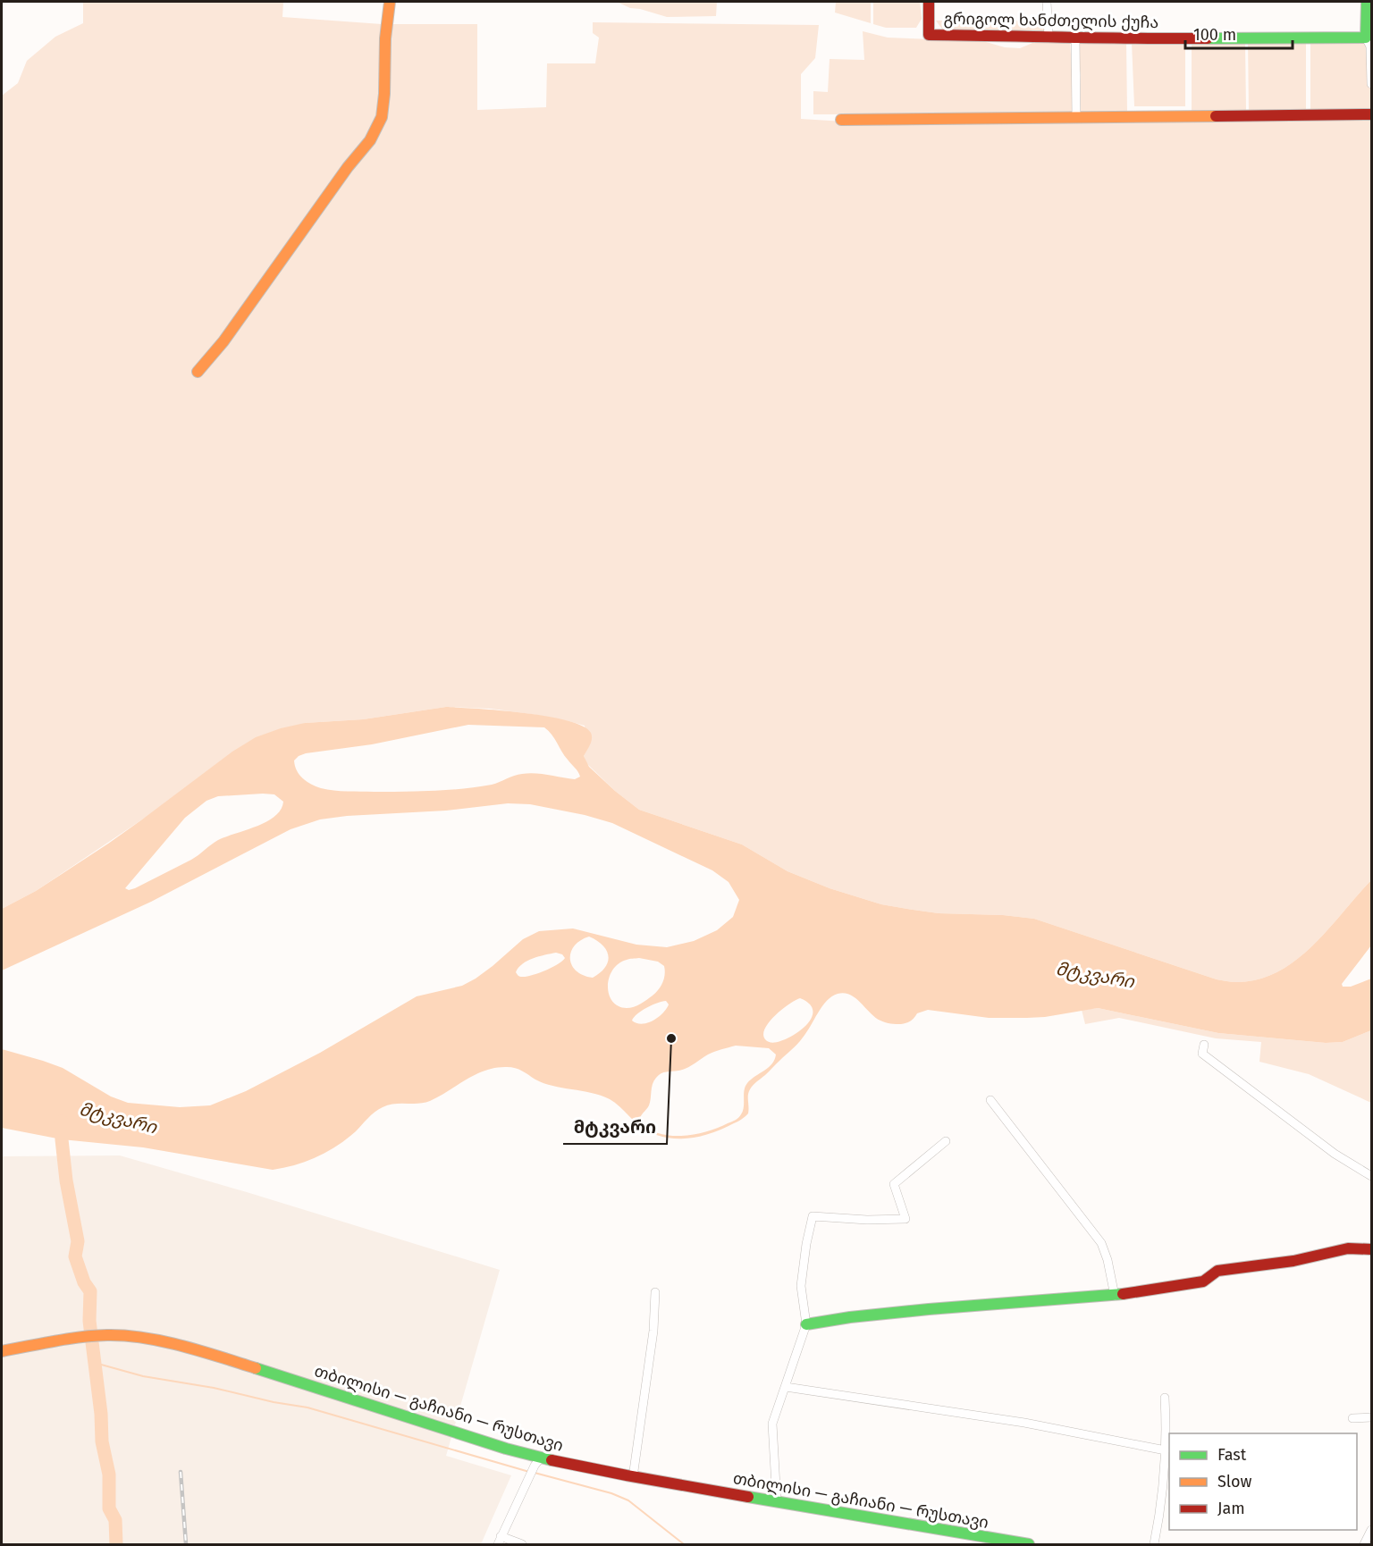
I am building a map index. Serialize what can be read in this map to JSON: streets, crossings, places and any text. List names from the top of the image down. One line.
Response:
{"streets":{"street":["გრიგოლ ხანძთელის ქუჩა","თბილისი — გაჩიანი — რუსთავი"]},"water":["მტკვარი"],"places":["მტკვარი"],"legend":["Fast","Slow","Jam"],"scale_bar":"100 m"}
